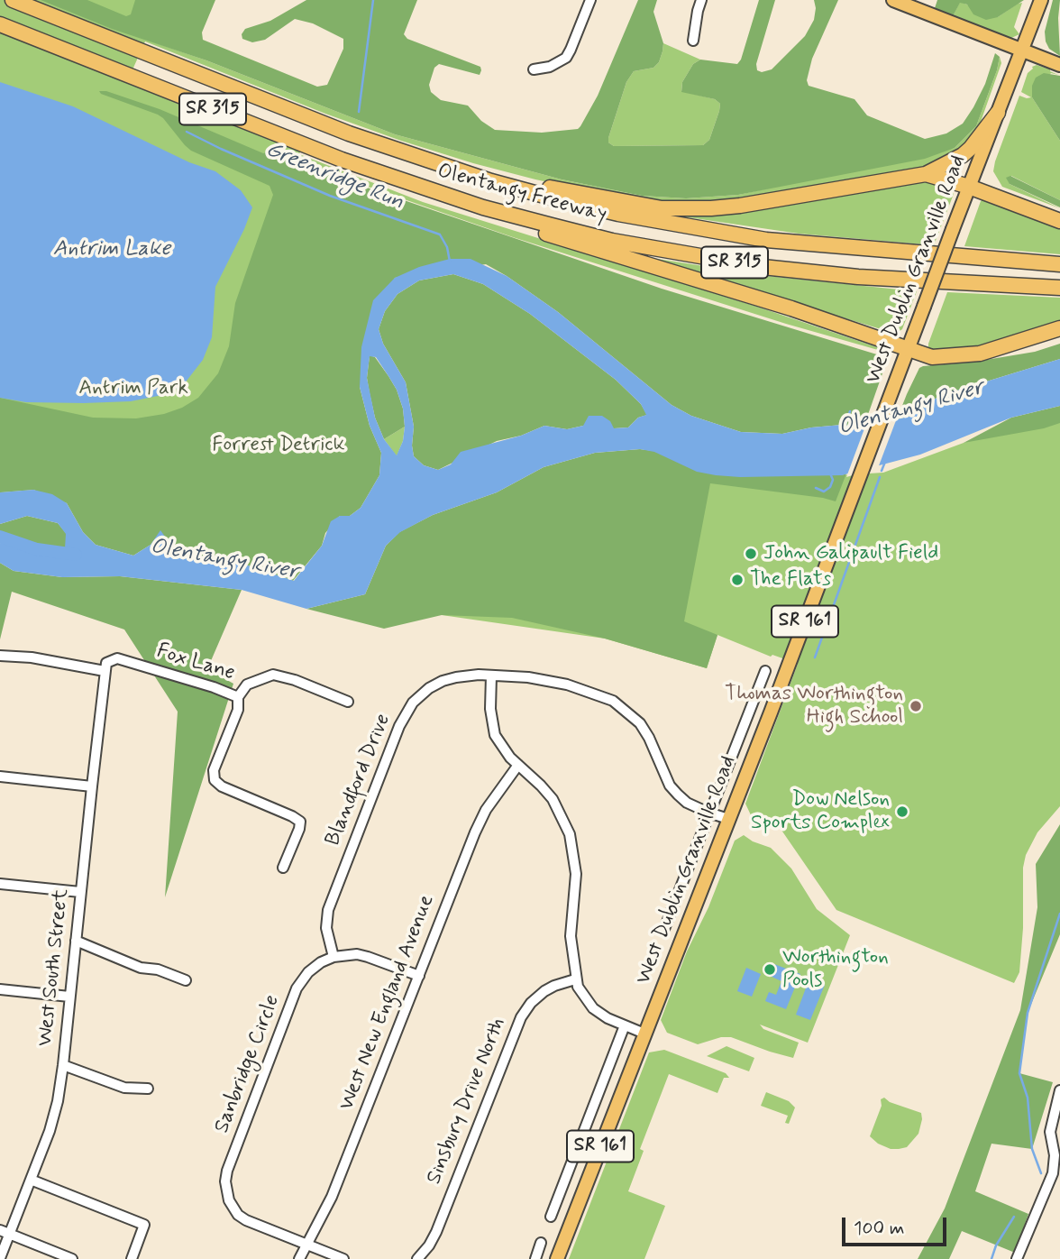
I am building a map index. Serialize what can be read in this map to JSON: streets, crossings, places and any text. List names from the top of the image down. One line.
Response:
{"streets":{"highway":["SR 315","Olentangy Freeway"],"main road":["West Dublin Granville Road","SR 161"],"street":["Fox Lane","Blandford Drive","West South Street","West New England Avenue","Sanbridge Circle","Sinsbury Drive North"]},"crossings":[["West Dublin Granville Road","Blandford Drive"],["Fox Lane","West South Street"],["Blandford Drive","Sanbridge Circle"],["West New England Avenue","Sanbridge Circle"]],"water":["Greenridge Run","Antrim Lake","Olentangy River"],"parks":["Antrim Park","Forrest Detrick"],"places":["John Galipault Field","The Flats","Thomas Worthington High School","Dow Nelson Sports Complex","Worthington Pools"],"scale_bar":"100 m"}
